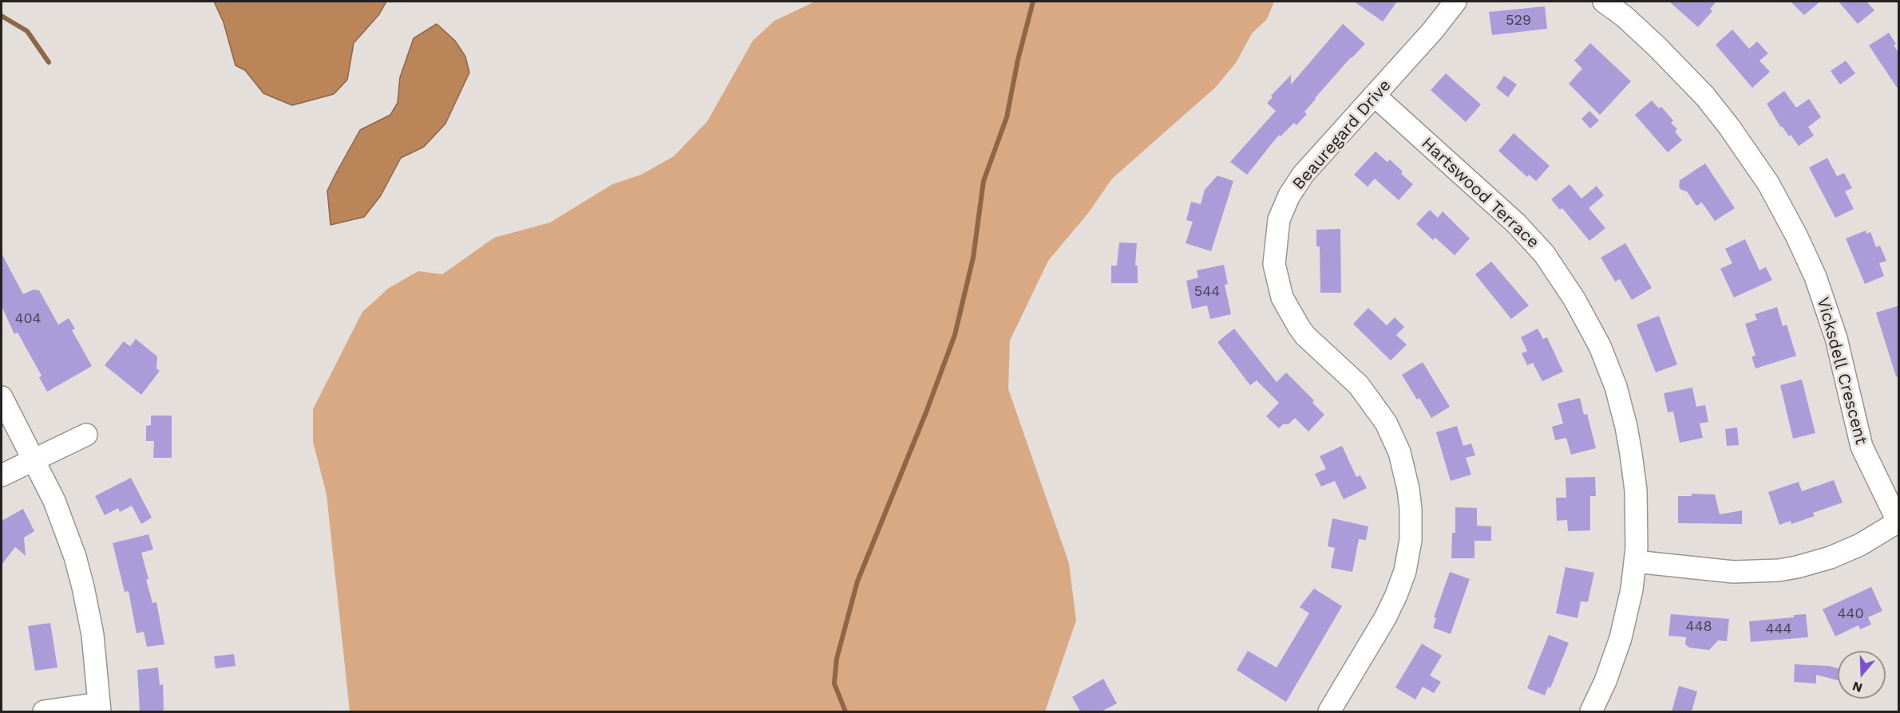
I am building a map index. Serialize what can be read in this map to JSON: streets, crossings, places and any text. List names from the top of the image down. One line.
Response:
{"streets":{"street":["Beauregard Drive","Hartswood Terrace","Vicksdell Crescent"]},"crossings":[["Beauregard Drive","Hartswood Terrace"]],"house_numbers":["529","544","404","440","448","444"],"north":"bottom"}
